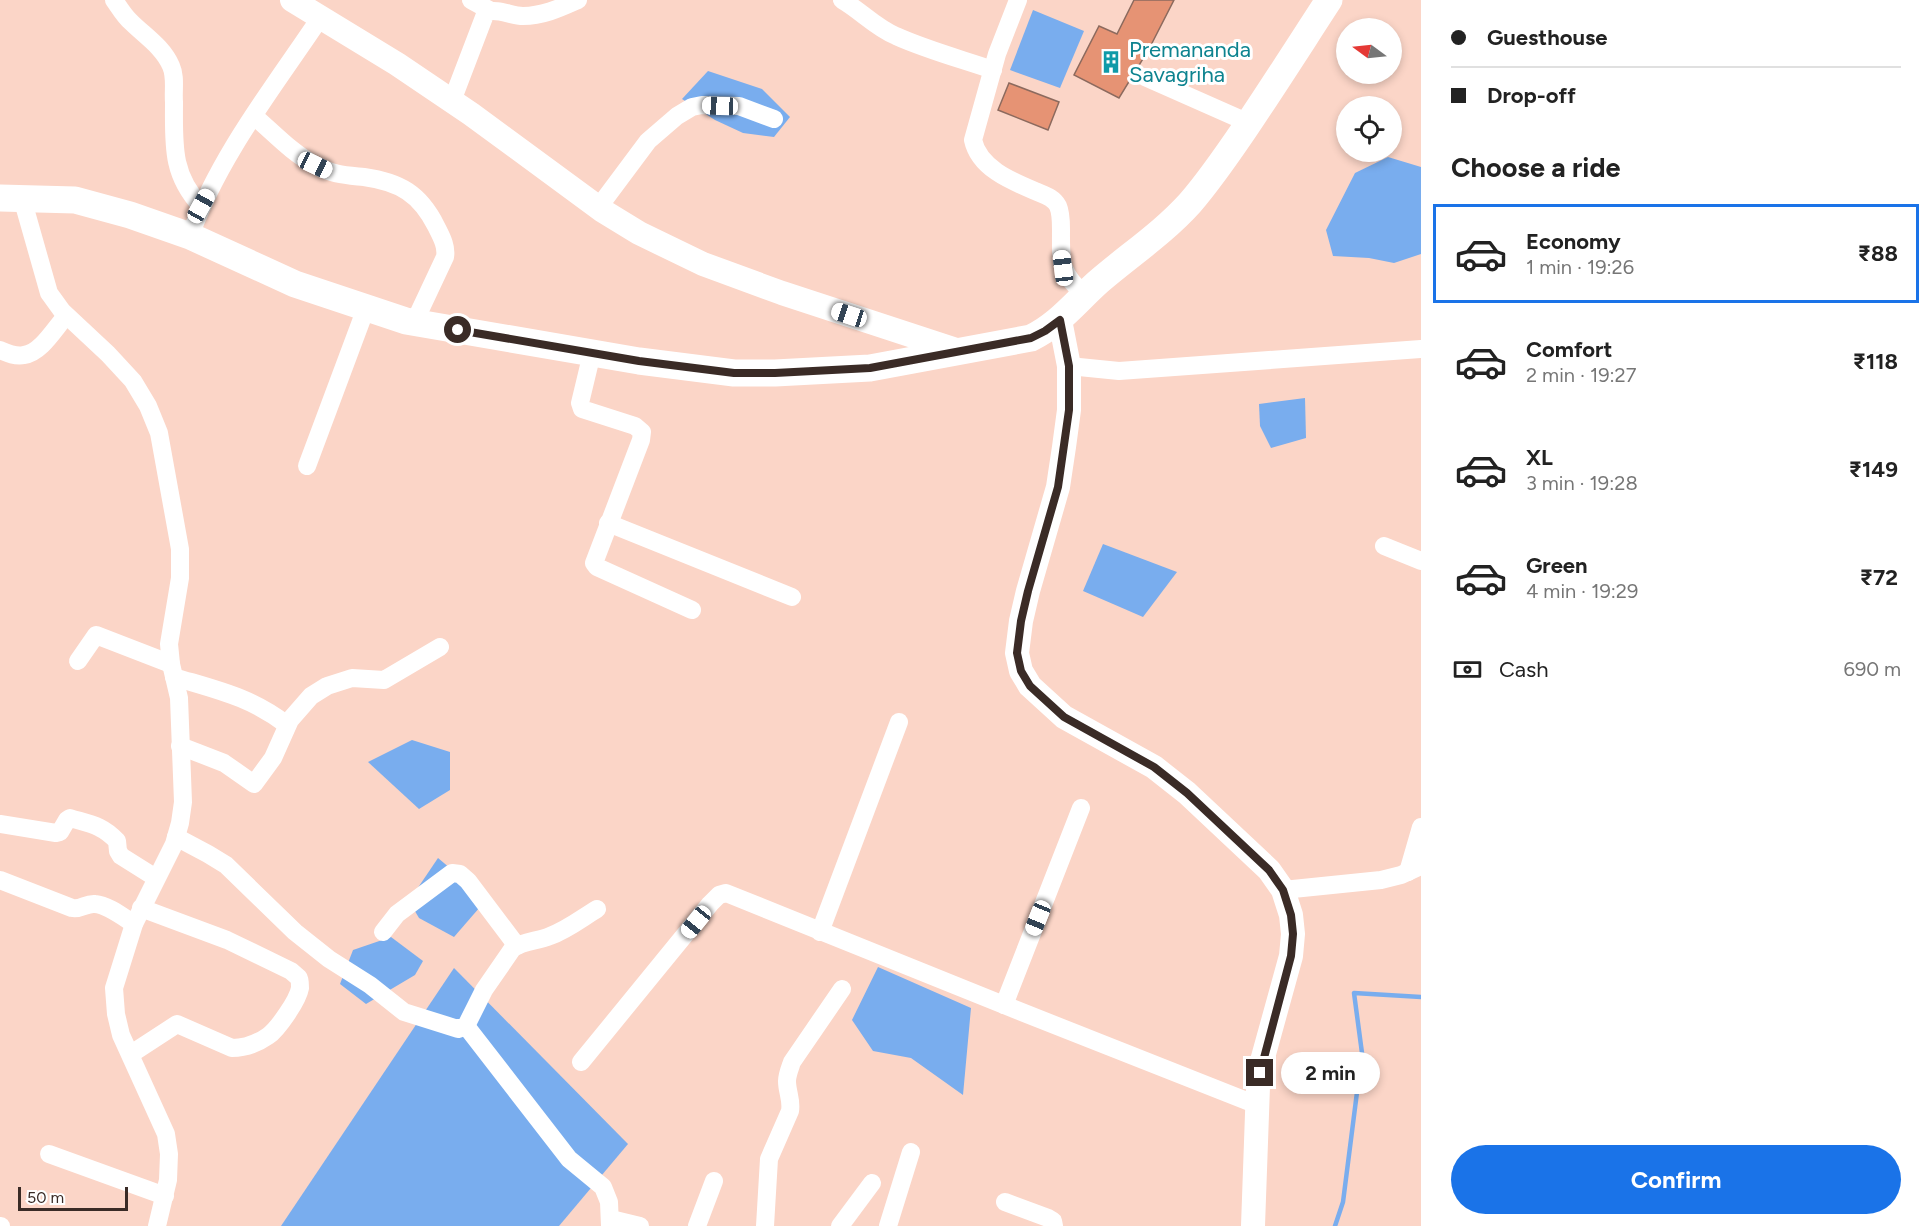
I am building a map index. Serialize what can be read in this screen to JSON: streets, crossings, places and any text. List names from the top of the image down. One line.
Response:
{"places":{"building":["Premananda Savagriha"]},"scale_bar":"50 m","north":"left","page":{"banner":["Guesthouse","Drop-off"],"heading":"Choose a ride","list":[{"name":"Economy","note":"1 min · 19:26","value":"₹88"},{"name":"Comfort","note":"2 min · 19:27","value":"₹118"},{"name":"XL","note":"3 min · 19:28","value":"₹149"},{"name":"Green","note":"4 min · 19:29","value":"₹72"}],"pay":["Cash","690 m"],"bubble":"2 min","buttons":"Confirm","scale":"50 m"}}
